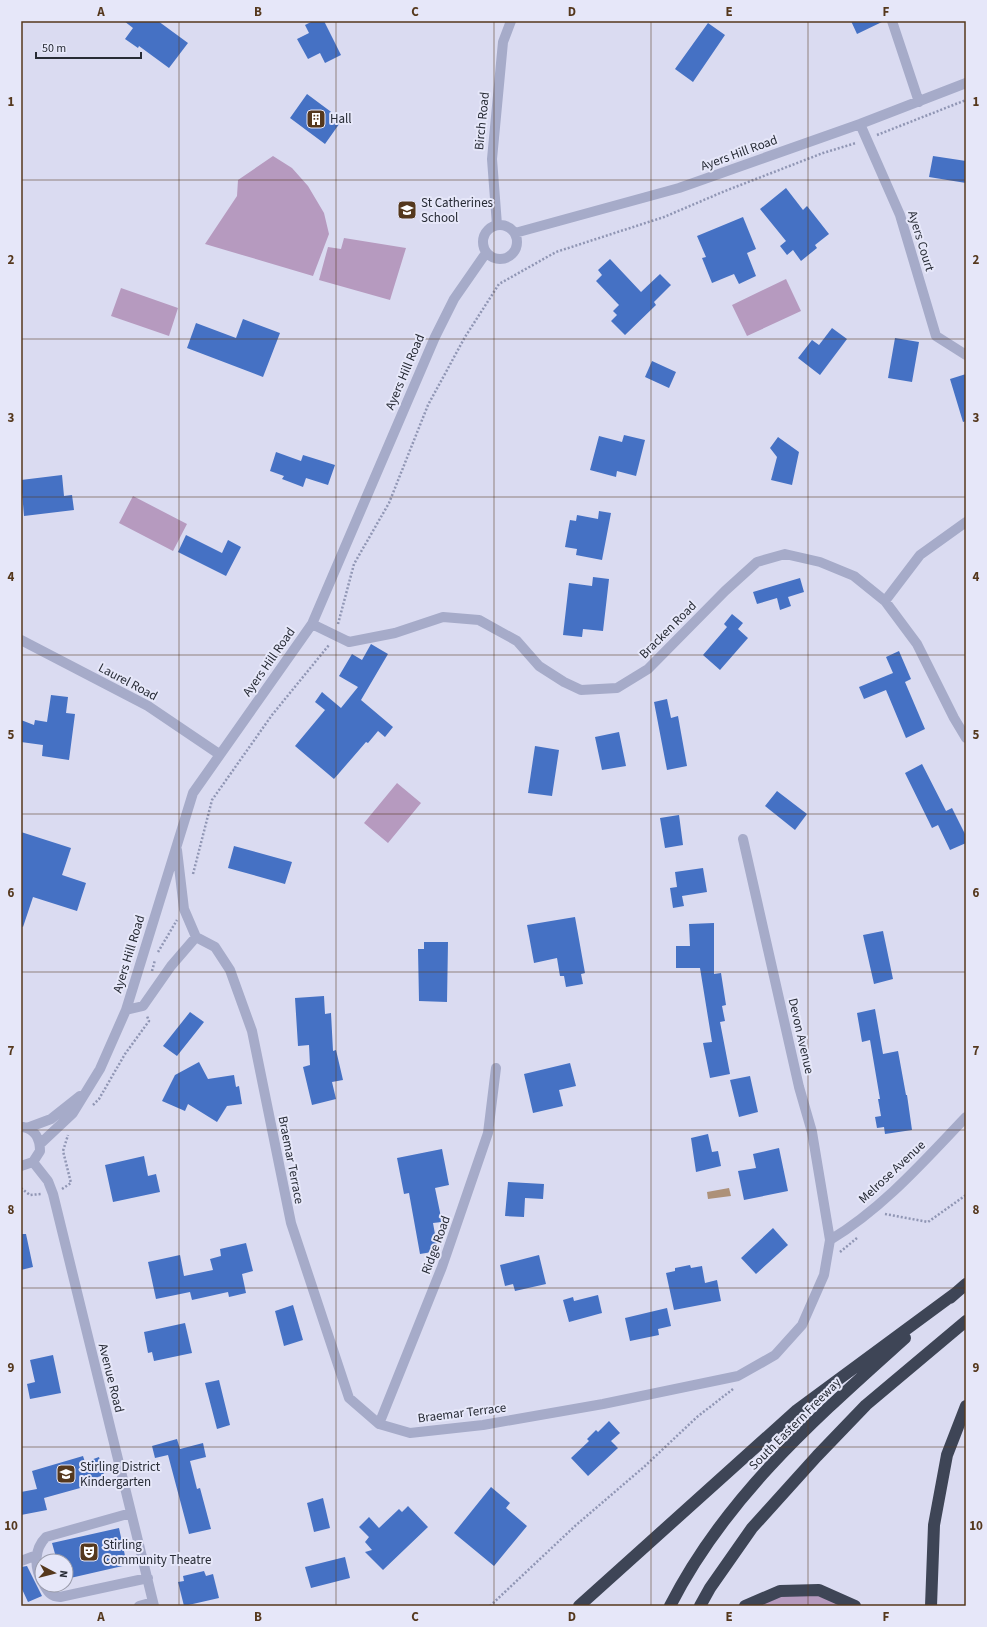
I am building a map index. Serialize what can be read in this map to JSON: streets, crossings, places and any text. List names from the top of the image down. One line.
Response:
{"streets":{"highway":["South Eastern Freeway"],"street":["Birch Road","Ayers Hill Road","Ayers Court","Bracken Road","Laurel Road","Devon Avenue","Braemar Terrace","Melrose Avenue","Ridge Road","Avenue Road"]},"crossings":[["Birch Road","Ayers Hill Road"],["Ayers Hill Road","Ayers Court"],["Ayers Hill Road","Bracken Road"],["Ayers Hill Road","Laurel Road"],["Devon Avenue","Braemar Terrace"],["Devon Avenue","Melrose Avenue"],["Braemar Terrace","Melrose Avenue"],["Braemar Terrace","Ridge Road"]],"places":{"building":["Hall"],"school or university":["St Catherines School","Stirling District Kindergarten"],"theatre":["Stirling Community Theatre"]},"scale_bar":"50 m","north":"right","grid":{"columns":["A","B","C","D","E","F"],"rows":["1","2","3","4","5","6","7","8","9","10"]}}
